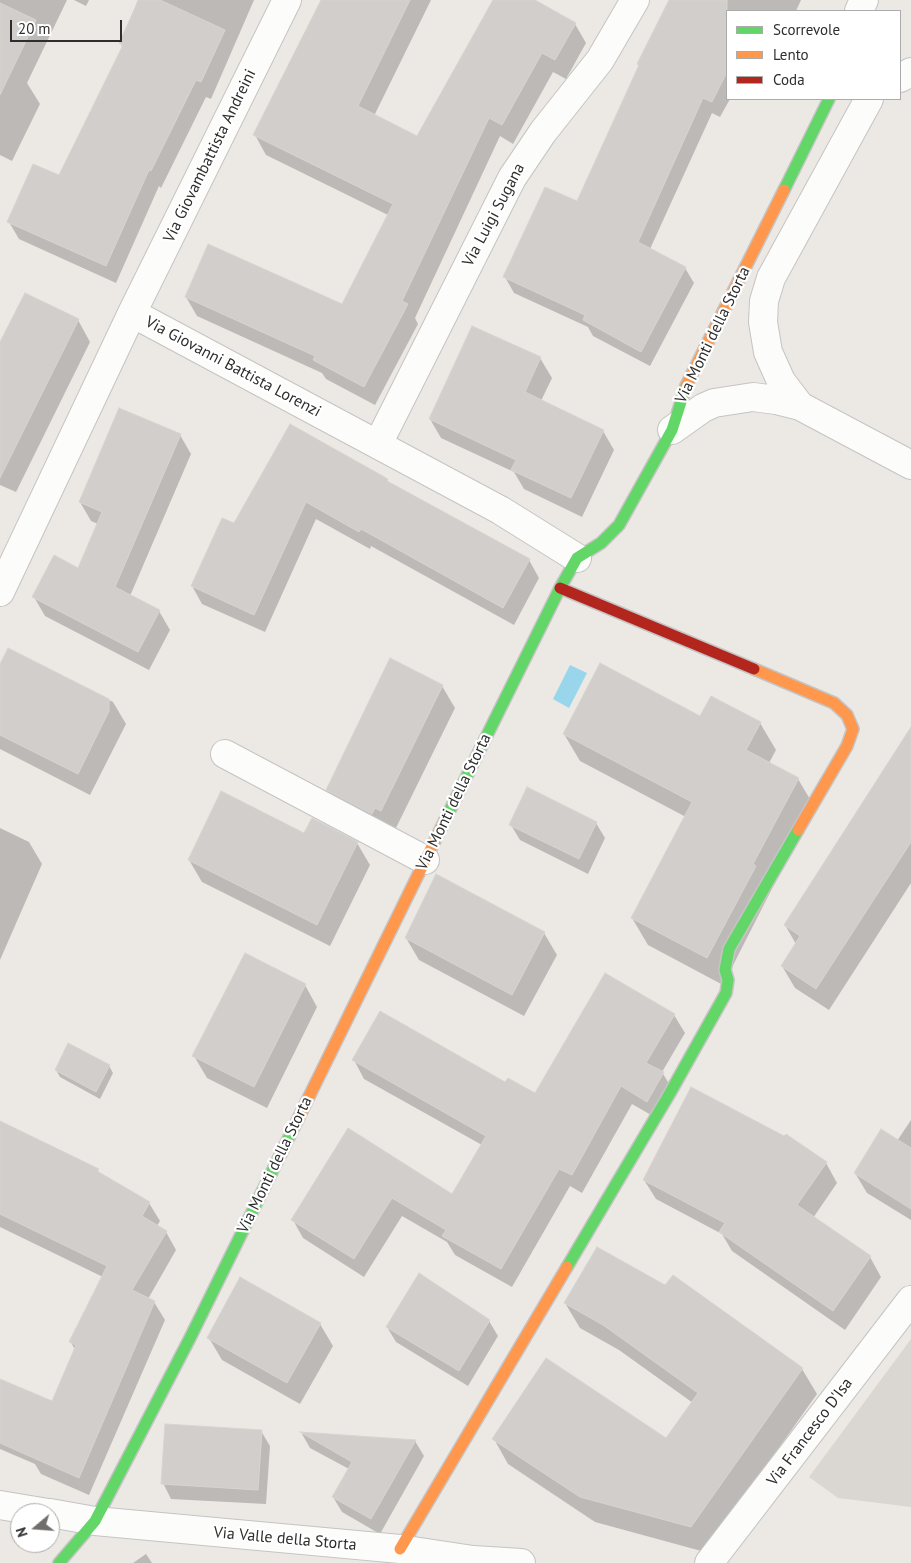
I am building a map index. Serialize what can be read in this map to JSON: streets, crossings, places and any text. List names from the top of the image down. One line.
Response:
{"streets":{"street":["Via Giovambattista Andreini","Via Luigi Sugana","Via Monti della Storta","Via Giovanni Battista Lorenzi","Via Francesco D'Isa","Via Valle della Storta"]},"crossings":[["Via Giovambattista Andreini","Via Giovanni Battista Lorenzi"],["Via Luigi Sugana","Via Giovanni Battista Lorenzi"],["Via Monti della Storta","Via Giovanni Battista Lorenzi"],["Via Monti della Storta","Via Valle della Storta"]],"legend":["Scorrevole","Lento","Coda"],"scale_bar":"20 m","north":"left"}
